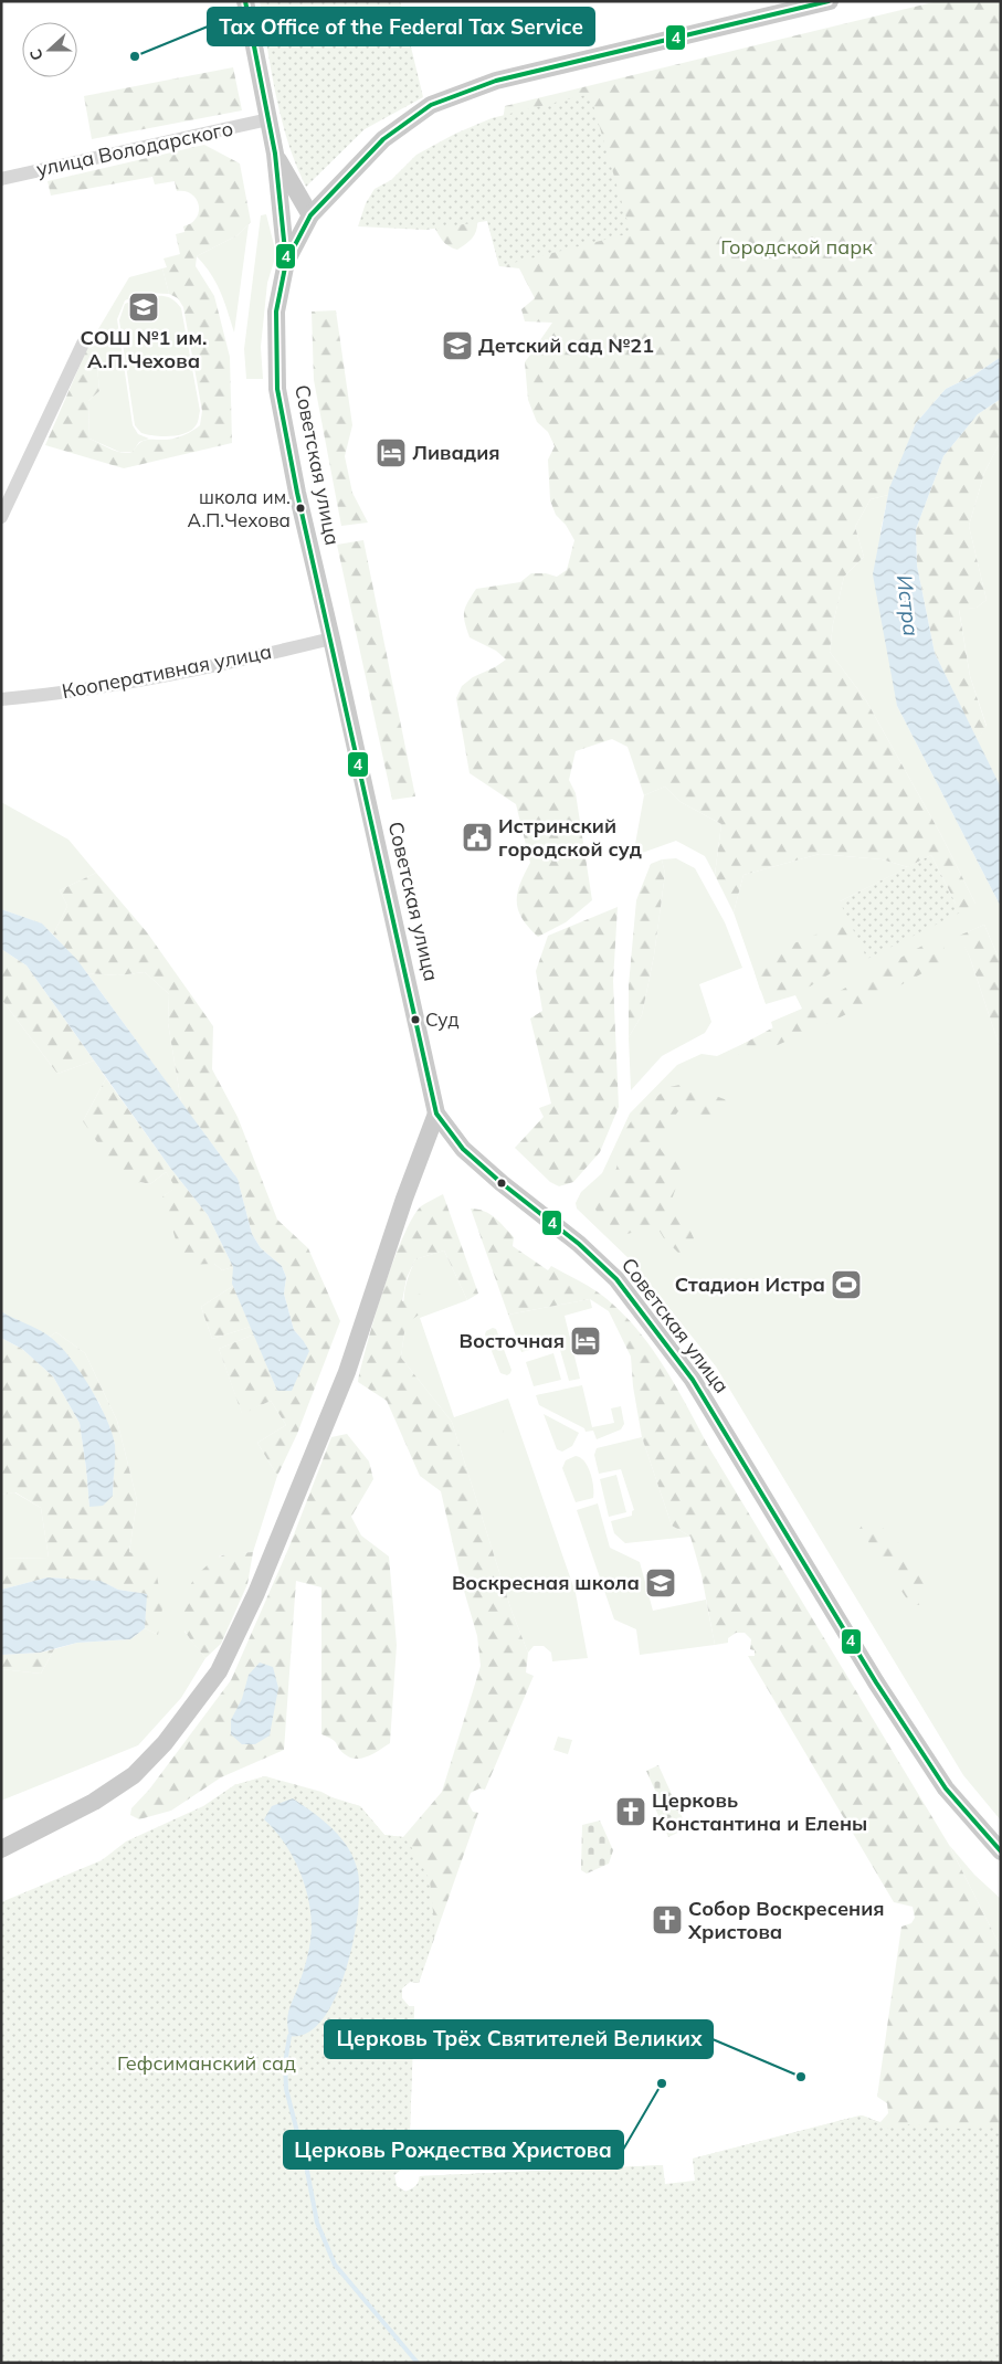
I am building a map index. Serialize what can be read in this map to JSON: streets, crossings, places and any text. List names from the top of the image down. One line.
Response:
{"streets":{"main road":["Советская улица"],"street":["улица Володарского","Кооперативная улица"]},"crossings":[["улица Володарского","Советская улица"],["Советская улица","Кооперативная улица"]],"water":["Истра"],"parks":["Городской парк","Гефсиманский сад"],"places":{"other":["Tax Office of the Federal Tax Service","школа им. А.П.Чехова","Суд","Церковь Трёх Святителей Великих","Церковь Рождества Христова"],"school or university":["СОШ №1 им. А.П.Чехова","Детский сад №21","Воскресная школа"],"hotel":["Ливадия","Восточная"],"public building":["Истринский городской суд"],"sports":["Стадион Истра"],"church":["Церковь Константина и Елены","Собор Воскресения Христова"]},"lines":["transit line 4"],"north":"left"}
